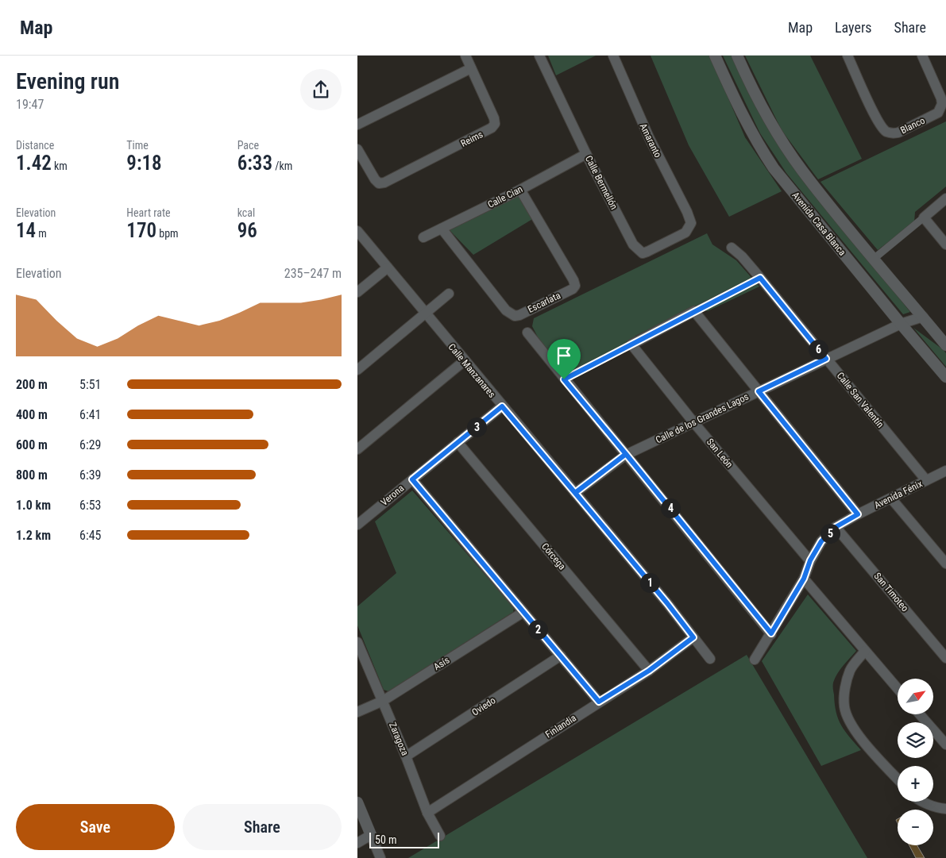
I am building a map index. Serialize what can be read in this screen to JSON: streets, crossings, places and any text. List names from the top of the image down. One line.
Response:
{"streets":{"street":["Blanco","Reims","Amaranto","Calle Bermellón","Calle Cian","Avenida Casa Blanca","Escarlata","Calle Manzanares","Calle San Valentín","Calle de los Grandes Lagos","San León","Avenida Fénix","Verona","Córcega","San Timoteo","Asís","Oviedo","Finlandia","Zaragoza"]},"crossings":[["Amaranto","Calle Bermellón"],["Calle Bermellón","Calle Cian"],["Calle Cian","Escarlata"],["Avenida Casa Blanca","Calle de los Grandes Lagos"],["Calle Manzanares","Calle de los Grandes Lagos"],["Calle Manzanares","Verona"],["Calle Manzanares","Finlandia"],["Calle San Valentín","Calle de los Grandes Lagos"],["Calle San Valentín","Avenida Fénix"],["Calle de los Grandes Lagos","San León"],["San León","Avenida Fénix"],["Avenida Fénix","San Timoteo"],["Verona","Córcega"],["Córcega","Finlandia"],["Asís","Zaragoza"],["Oviedo","Zaragoza"],["Finlandia","Zaragoza"]],"scale_bar":"50 m","north":"top right","page":{"header":"Map","nav":["Map","Layers","Share"],"heading":["Evening run","19:47"],"stats":[["Distance","1.42 km"],["Time","9:18"],["Pace","6:33 /km"],["Elevation","14 m"],["Heart rate","170 bpm"],["kcal","96"]],"chart":["Elevation","235–247 m"],"pins":["6","3","4","5","1","2"],"list":[{"name":"200 m","note":"5:51"},{"name":"400 m","note":"6:41"},{"name":"600 m","note":"6:29"},{"name":"800 m","note":"6:39"},{"name":"1.0 km","note":"6:53"},{"name":"1.2 km","note":"6:45"}],"map_buttons":["+","−"],"buttons":["Save","Share"],"scale":"50 m"}}
